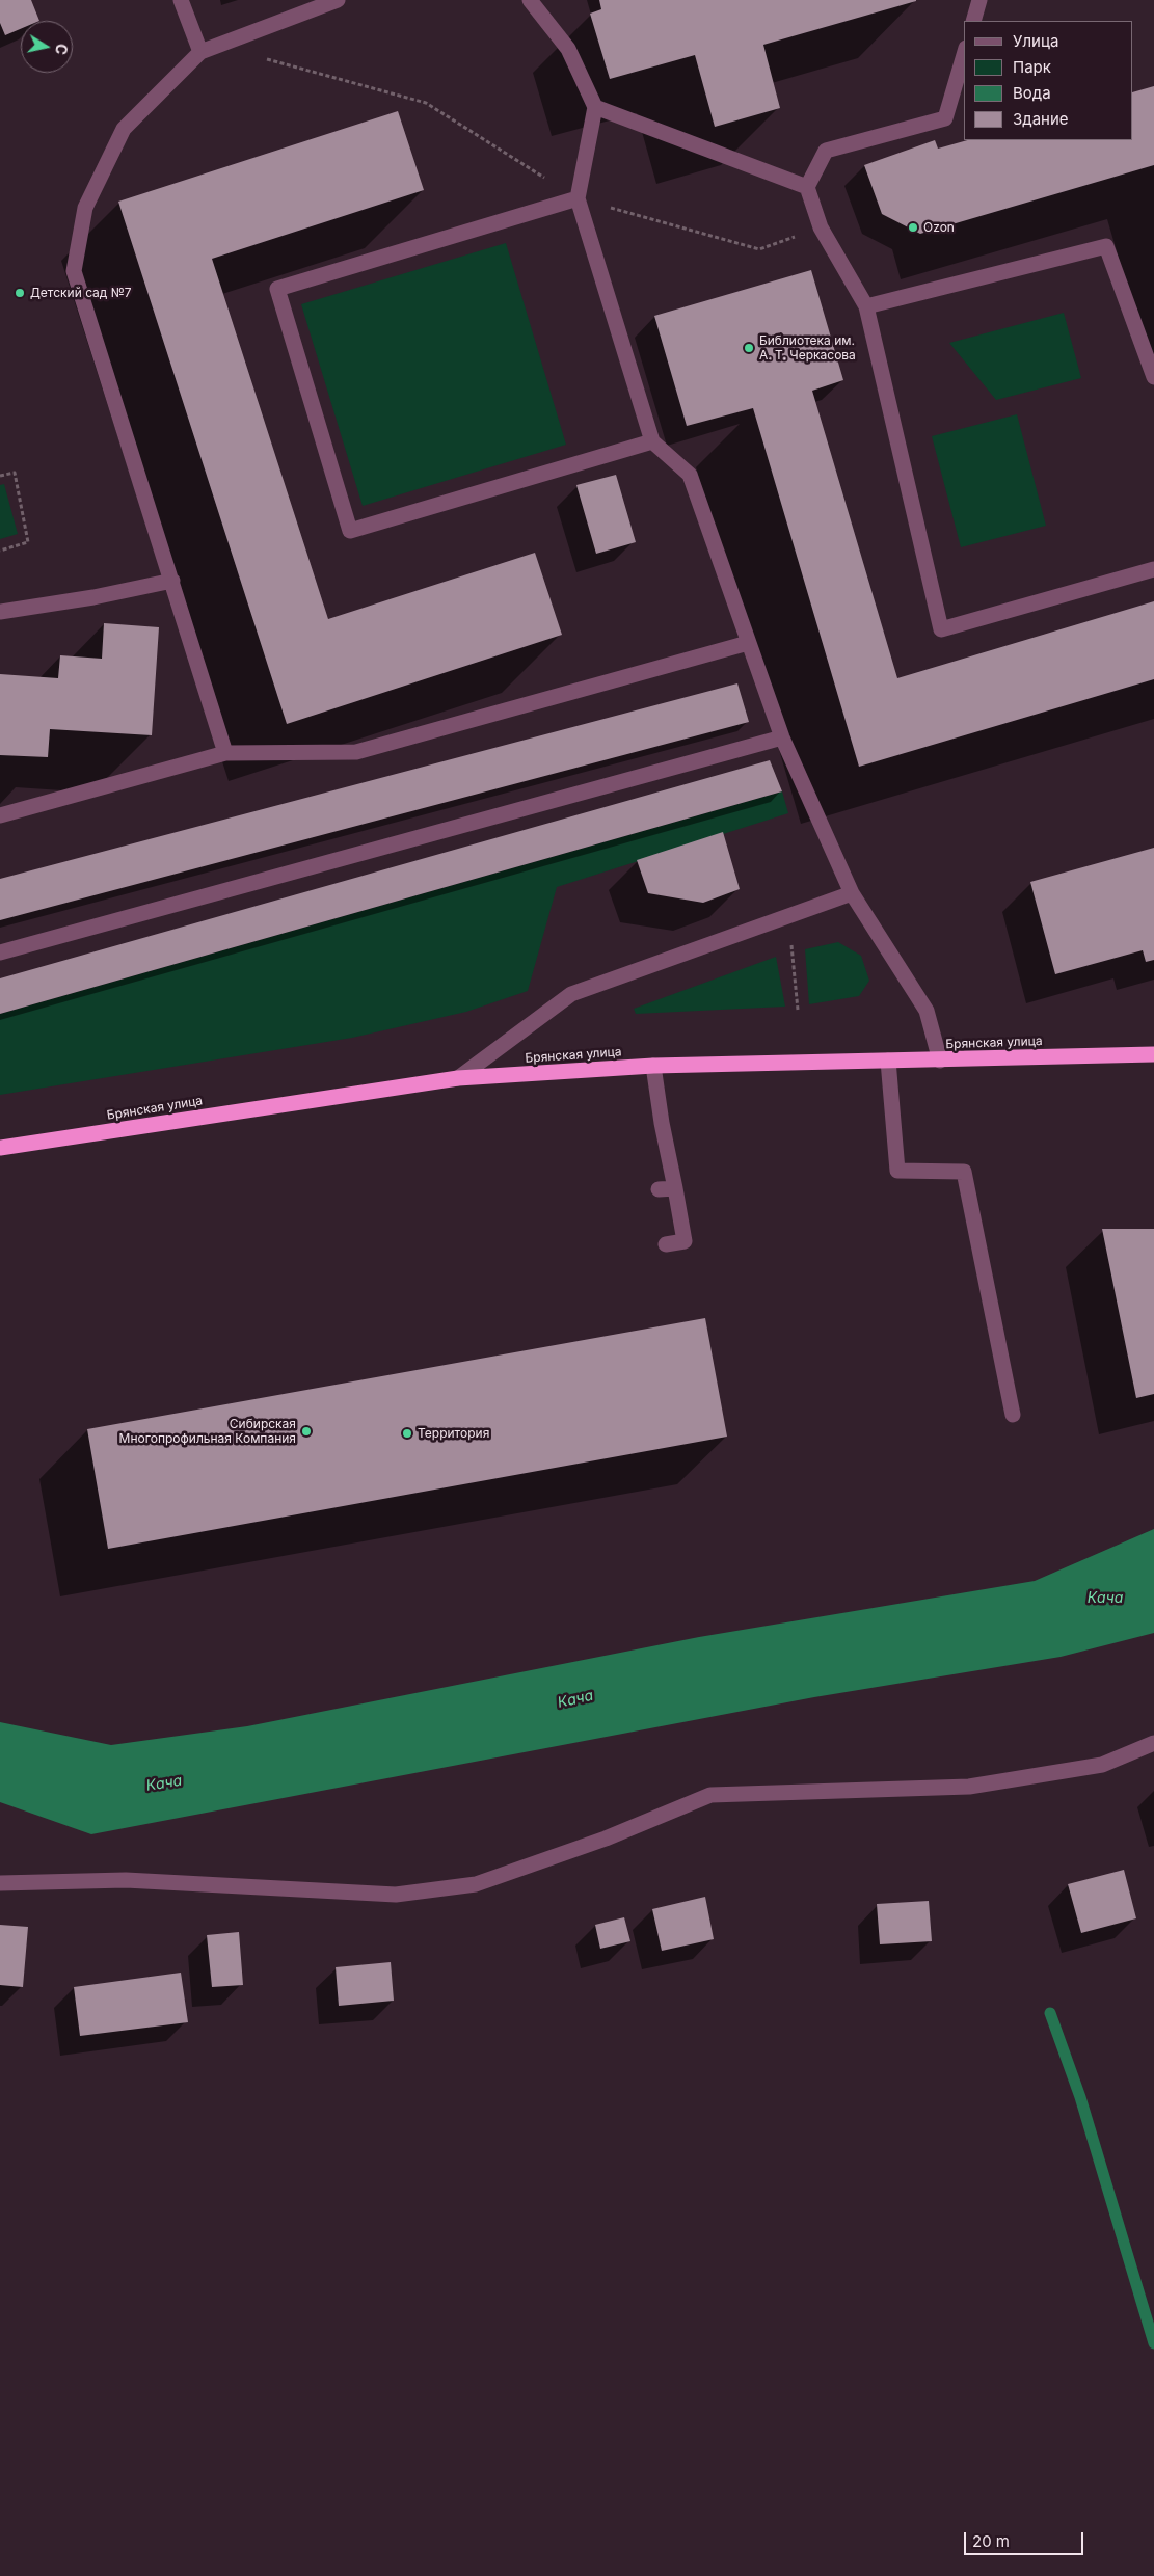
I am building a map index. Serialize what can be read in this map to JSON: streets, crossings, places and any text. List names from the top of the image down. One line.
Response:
{"streets":{"highway":["Брянская улица"]},"water":["Кача"],"places":["Ozon","Детский сад №7","Библиотека им. А. Т. Черкасова","Сибирская Многопрофильная Компания","Территория"],"legend":["Улица","Парк","Вода","Здание"],"scale_bar":"20 m","north":"right"}
